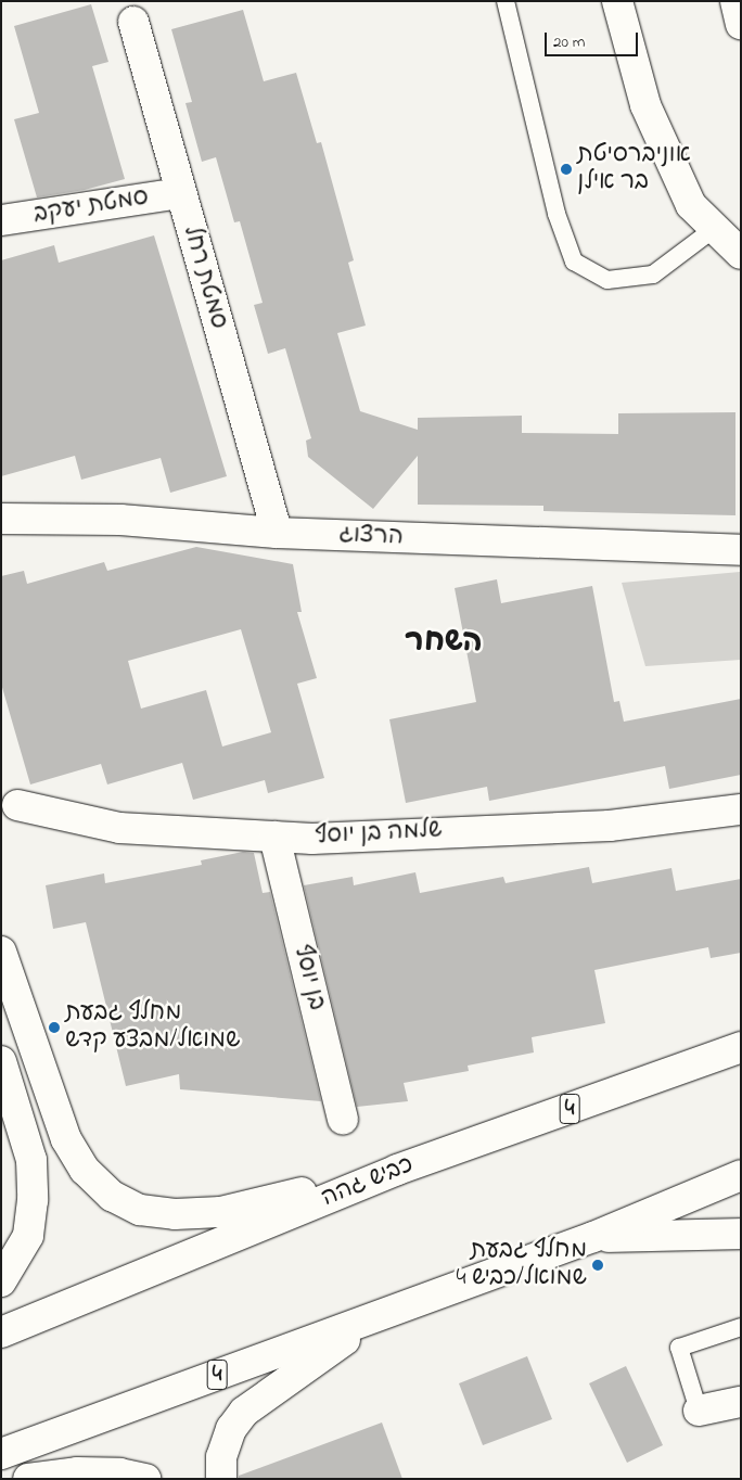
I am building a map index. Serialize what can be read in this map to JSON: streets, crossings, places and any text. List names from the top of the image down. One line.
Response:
{"streets":{"main road":["סמטת יעקב","סמטת רחל","הרצוג","שלמה בן יוסף","בן יוסף","4","כביש גהה"]},"crossings":[["סמטת יעקב","סמטת רחל"],["סמטת רחל","הרצוג"],["שלמה בן יוסף","בן יוסף"]],"districts":["השחר"],"places":["אוניברסיטת בר אילן","מחלף גבעת שמואל/מבצע קדש","מחלף גבעת שמואל/כביש 4"],"scale_bar":"20 m"}
